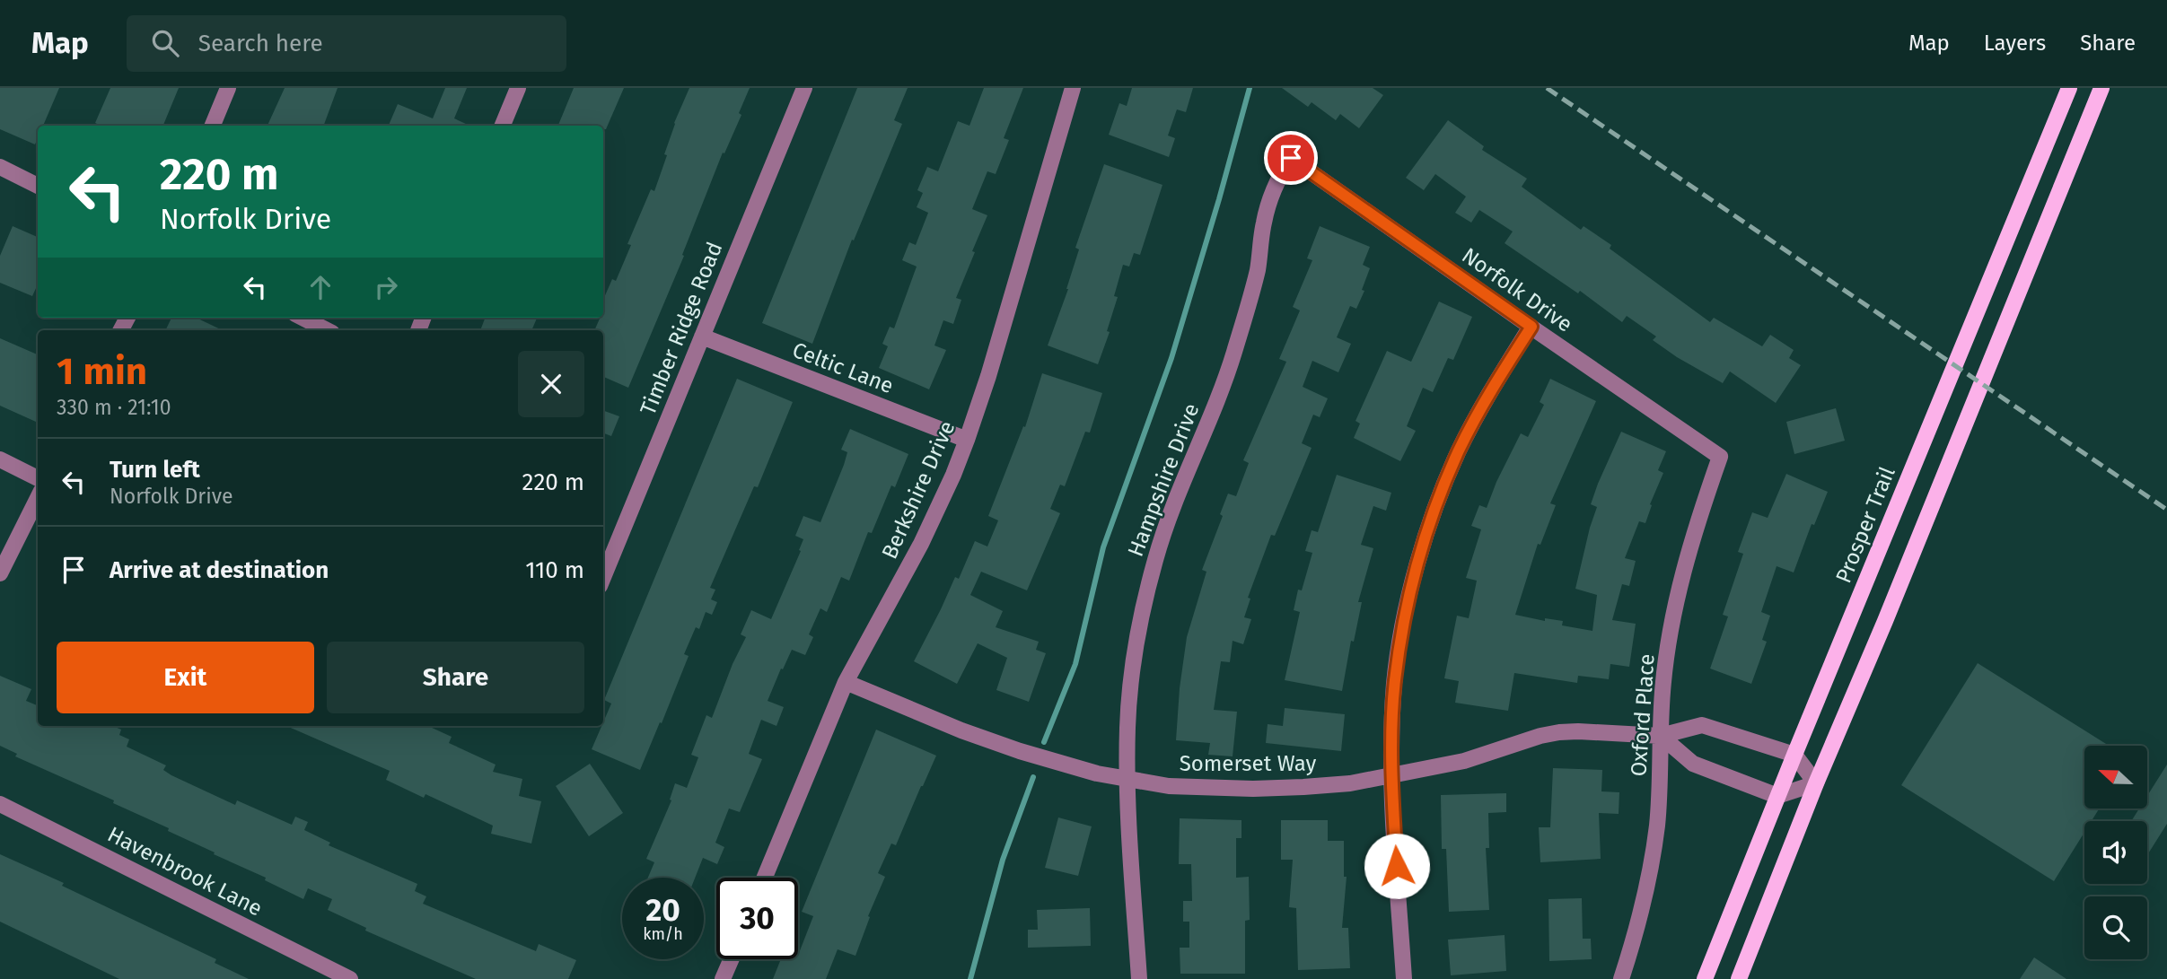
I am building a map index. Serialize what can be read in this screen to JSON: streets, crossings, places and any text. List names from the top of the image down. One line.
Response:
{"streets":{"main road":["Prosper Trail"],"street":["Norfolk Drive","Timber Ridge Road","Celtic Lane","Hampshire Drive","Berkshire Drive","Oxford Place","Somerset Way","Havenbrook Lane"]},"crossings":[["Norfolk Drive","Hampshire Drive"],["Norfolk Drive","Oxford Place"],["Timber Ridge Road","Celtic Lane"],["Celtic Lane","Berkshire Drive"],["Hampshire Drive","Somerset Way"],["Berkshire Drive","Somerset Way"],["Prosper Trail","Somerset Way"],["Oxford Place","Somerset Way"]],"north":"left","page":{"header":"Map","search":"Search here","nav":["Map","Layers","Share"],"turn":["220 m","Norfolk Drive"],"heading":["1 min","330 m · 21:10"],"list":[{"name":"Turn left","note":"Norfolk Drive","value":"220 m"},{"name":"Arrive at destination","value":"110 m"}],"buttons":["Exit","Share"],"speed":"20 km/h","limit":"30"}}
